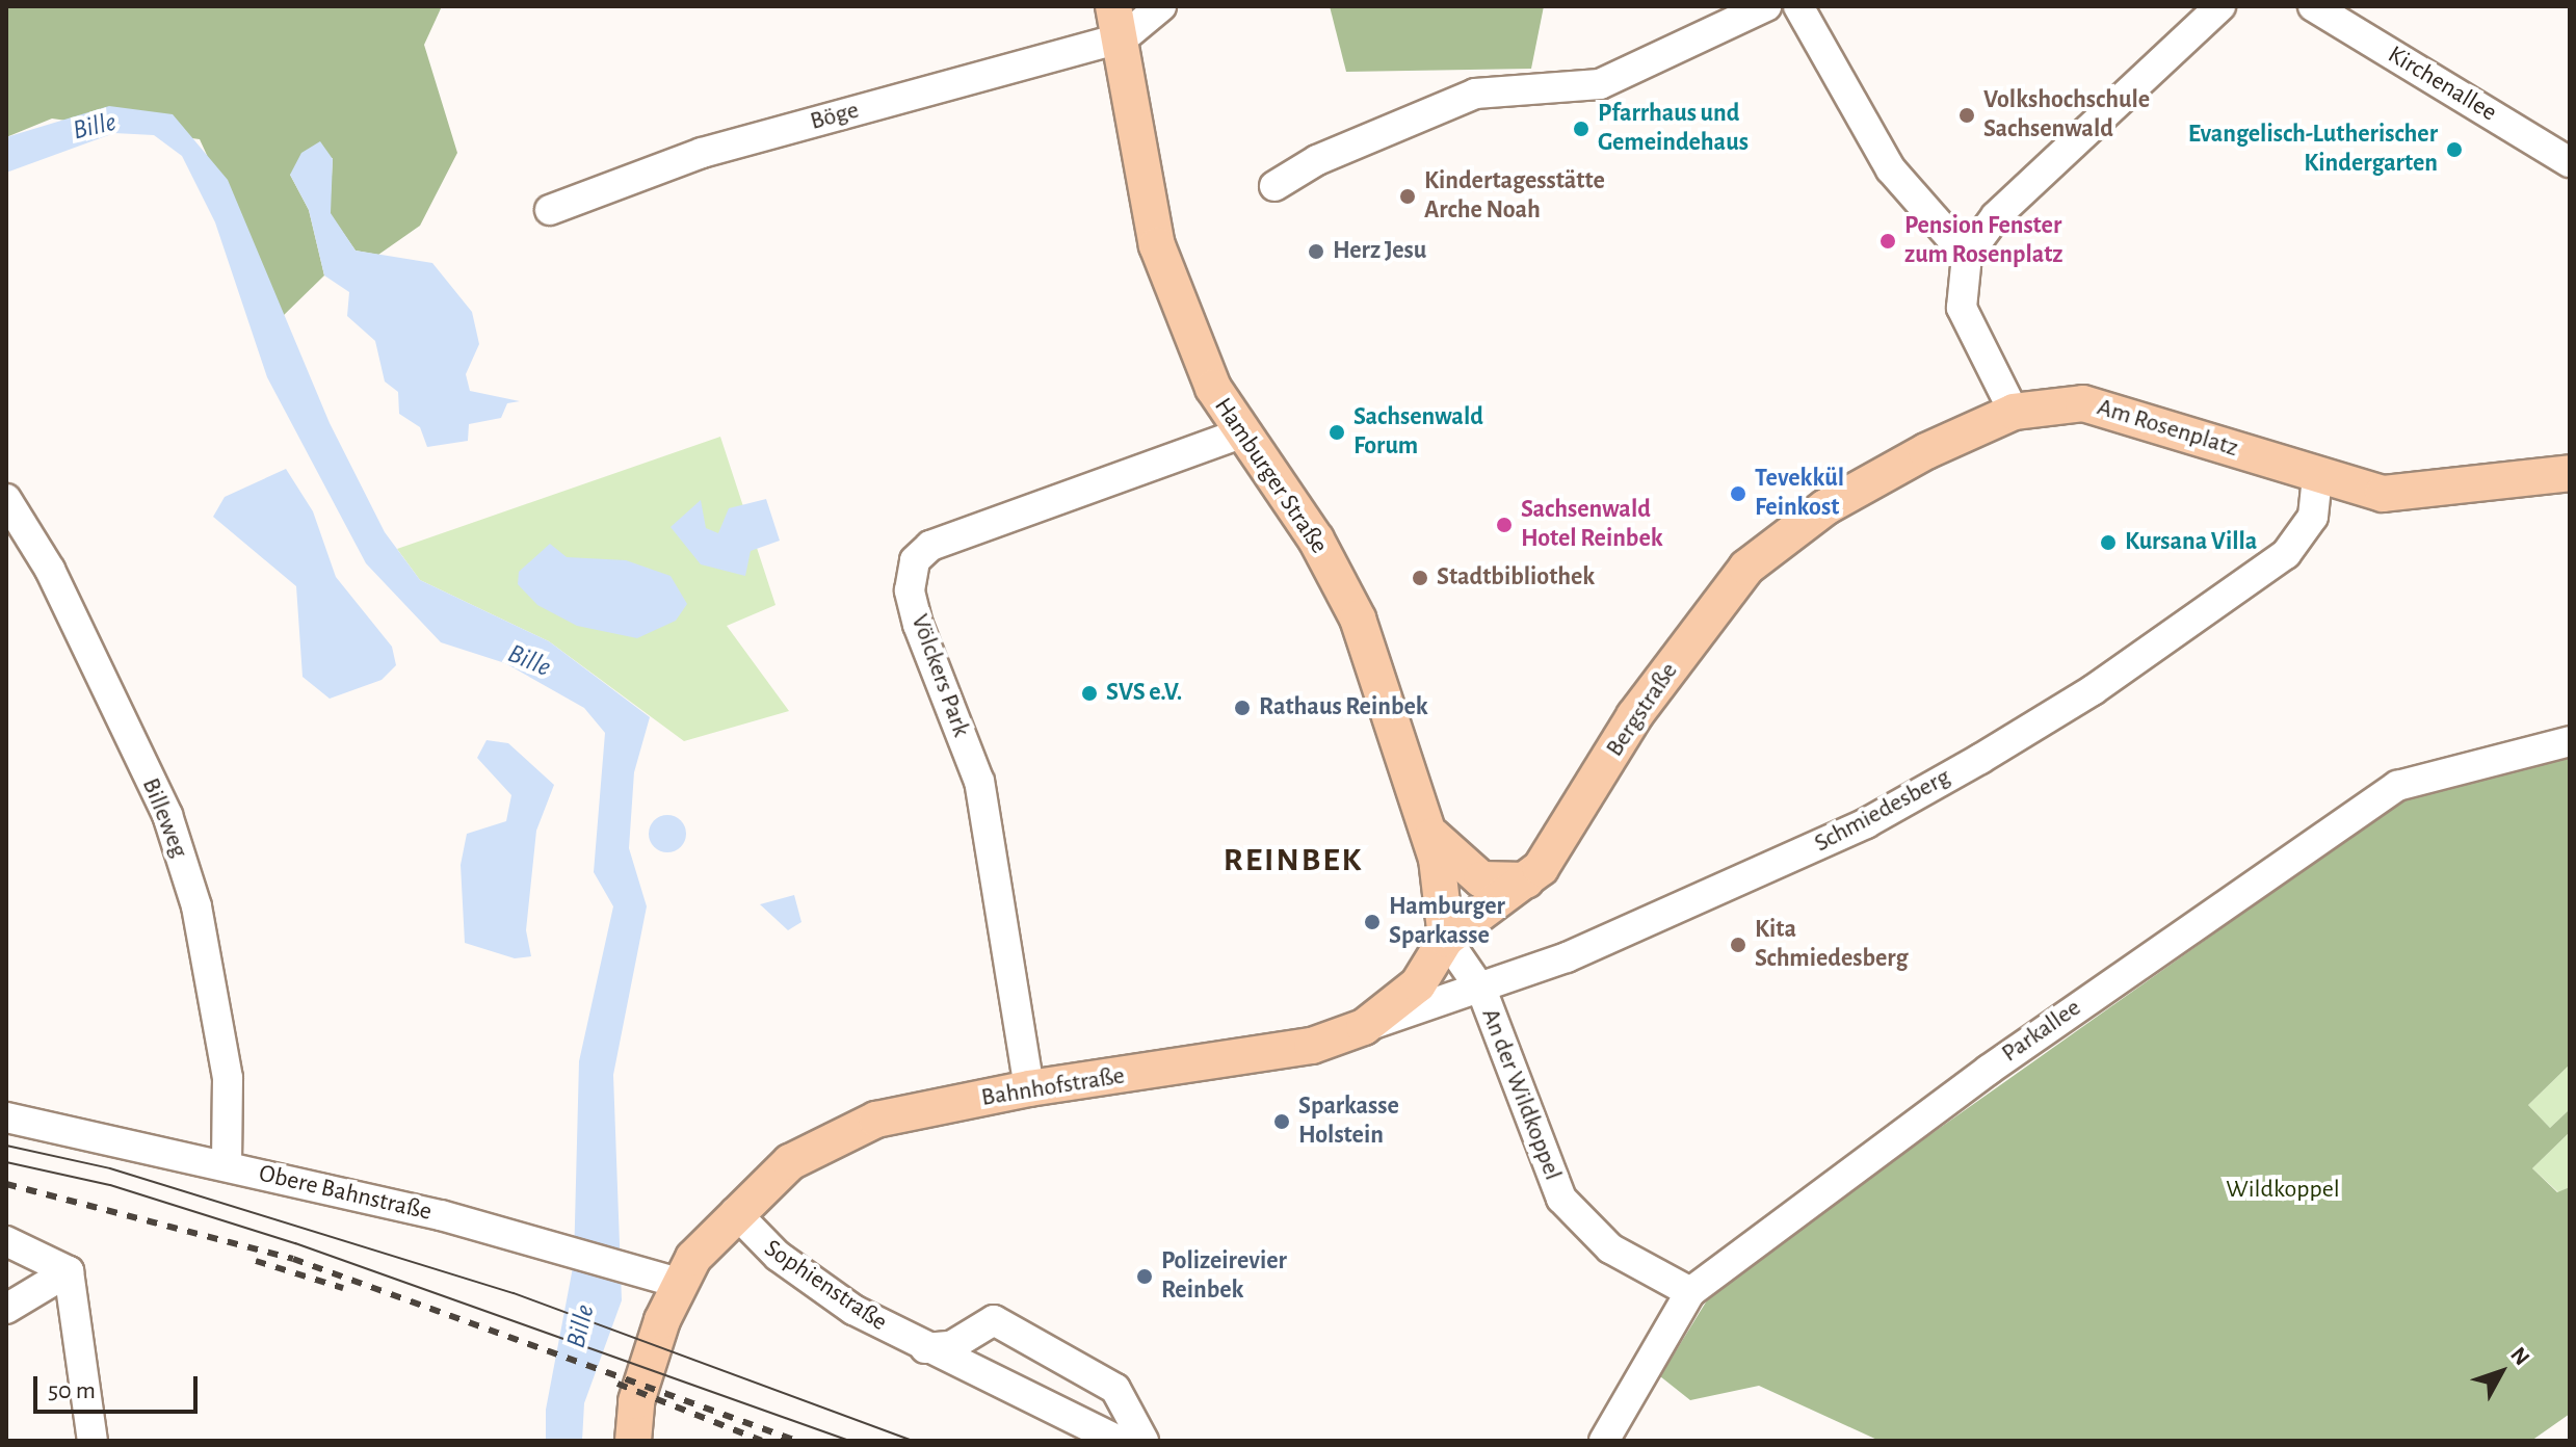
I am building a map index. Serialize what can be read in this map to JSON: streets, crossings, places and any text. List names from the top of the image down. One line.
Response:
{"streets":{"main road":["Am Rosenplatz","Hamburger Straße","Bergstraße","Bahnhofstraße"],"street":["Kirchenallee","Böge","Völckers Park","Schmiedesberg","Billeweg","Parkallee","An der Wildkoppel","Obere Bahnstraße","Sophienstraße"]},"crossings":[["Böge","Hamburger Straße"],["Am Rosenplatz","Bergstraße"],["Am Rosenplatz","Schmiedesberg"],["Hamburger Straße","Völckers Park"],["Hamburger Straße","Bergstraße"],["Hamburger Straße","Bahnhofstraße"],["Hamburger Straße","An der Wildkoppel"],["Völckers Park","Bahnhofstraße"],["Bergstraße","Bahnhofstraße"],["Bergstraße","An der Wildkoppel"],["Schmiedesberg","Bahnhofstraße"],["Schmiedesberg","An der Wildkoppel"],["Billeweg","Obere Bahnstraße"],["Parkallee","An der Wildkoppel"],["Bahnhofstraße","An der Wildkoppel"],["Bahnhofstraße","Obere Bahnstraße"],["Bahnhofstraße","Sophienstraße"]],"districts":["REINBEK"],"water":["Bille"],"parks":["Wildkoppel"],"places":["Volkshochschule Sachsenwald","Pfarrhaus und Gemeindehaus","Evangelisch-Lutherischer Kindergarten","Kindertagesstätte Arche Noah","Pension Fenster zum Rosenplatz","Herz Jesu","Sachsenwald Forum","Tevekkül Feinkost","Sachsenwald Hotel Reinbek","Kursana Villa","Stadtbibliothek","SVS e.V.","Rathaus Reinbek","Hamburger Sparkasse","Kita Schmiedesberg","Sparkasse Holstein","Polizeirevier Reinbek"],"scale_bar":"50 m","north":"top right"}
